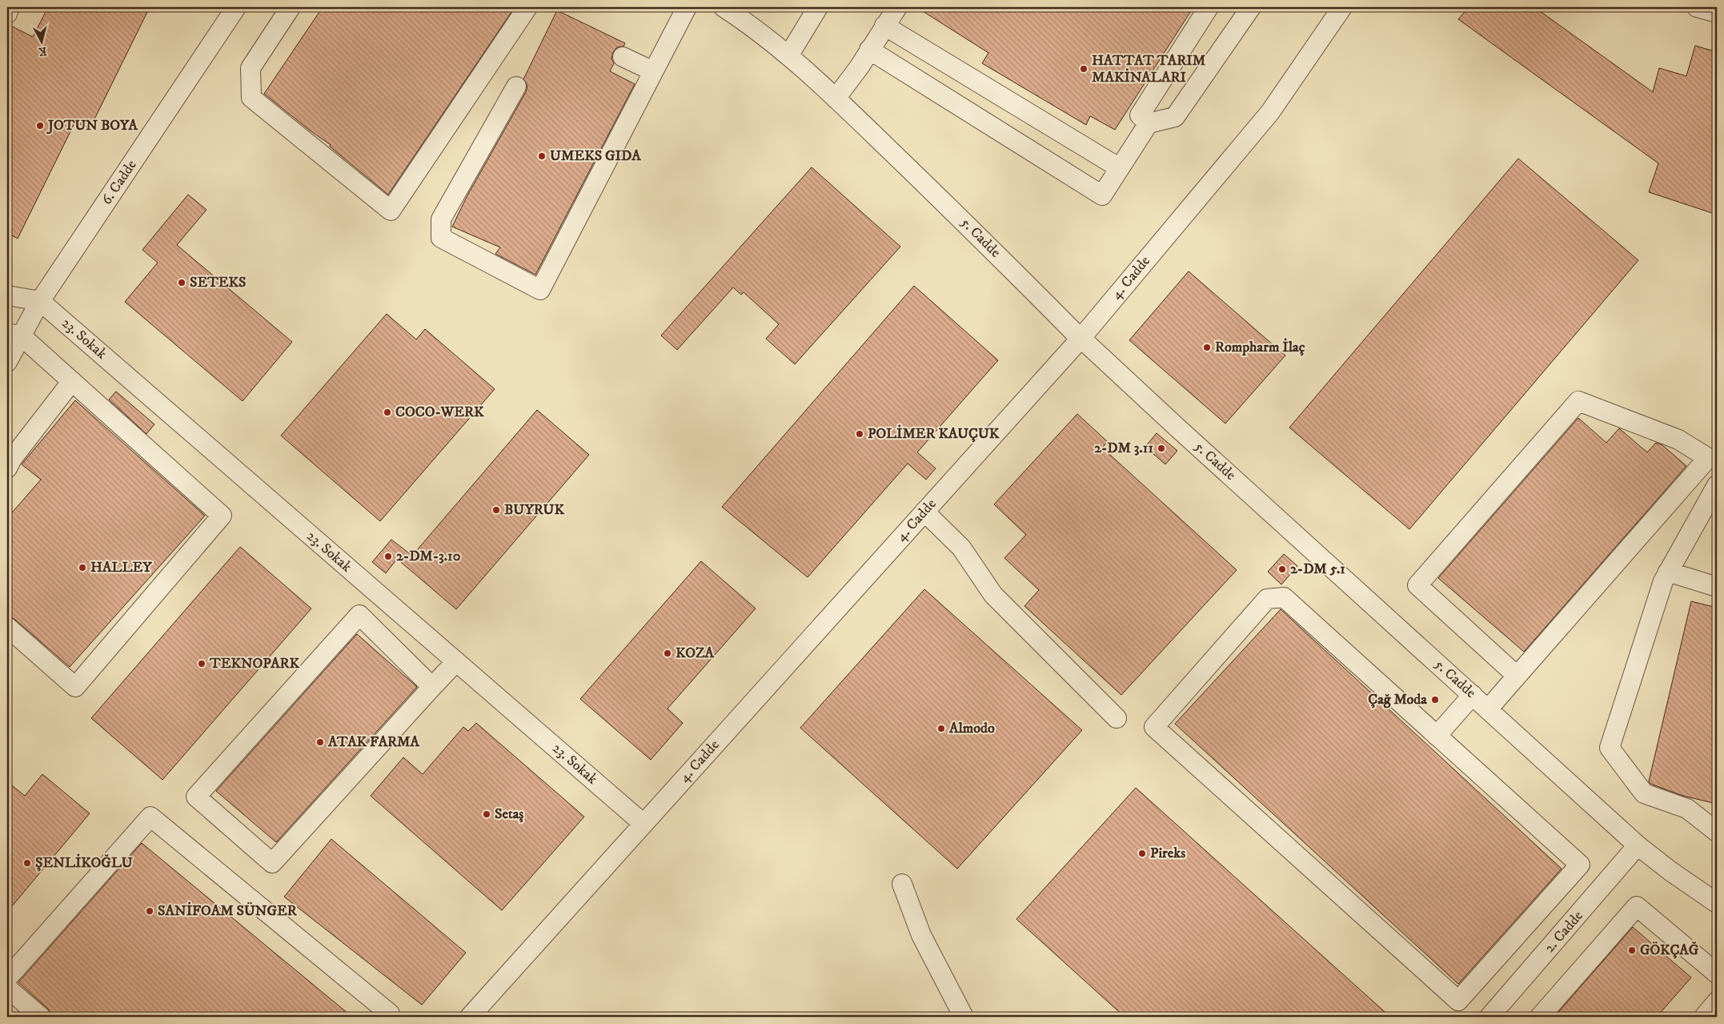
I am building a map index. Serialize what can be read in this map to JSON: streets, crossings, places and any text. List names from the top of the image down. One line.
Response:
{"streets":{"street":["6. Cadde","5. Cadde","4. Cadde","23. Sokak","2. Cadde"]},"crossings":[["6. Cadde","23. Sokak"],["5. Cadde","4. Cadde"],["5. Cadde","2. Cadde"],["4. Cadde","23. Sokak"]],"places":["HATTAT TARIM MAKİNALARI","JOTUN BOYA","UMEKS GIDA","SETEKS","Rompharm İlaç","COCO-WERK","POLİMER KAUÇUK","2-DM 3.11","BUYRUK","2-DM-3.10","HALLEY","2-DM 5.1","KOZA","TEKNOPARK","Çağ Moda","Almodo","ATAK FARMA","Setaş","Pireks","ŞENLİKOĞLU","SANİFOAM SÜNGER","GÖKÇAĞ"],"north":"bottom"}
